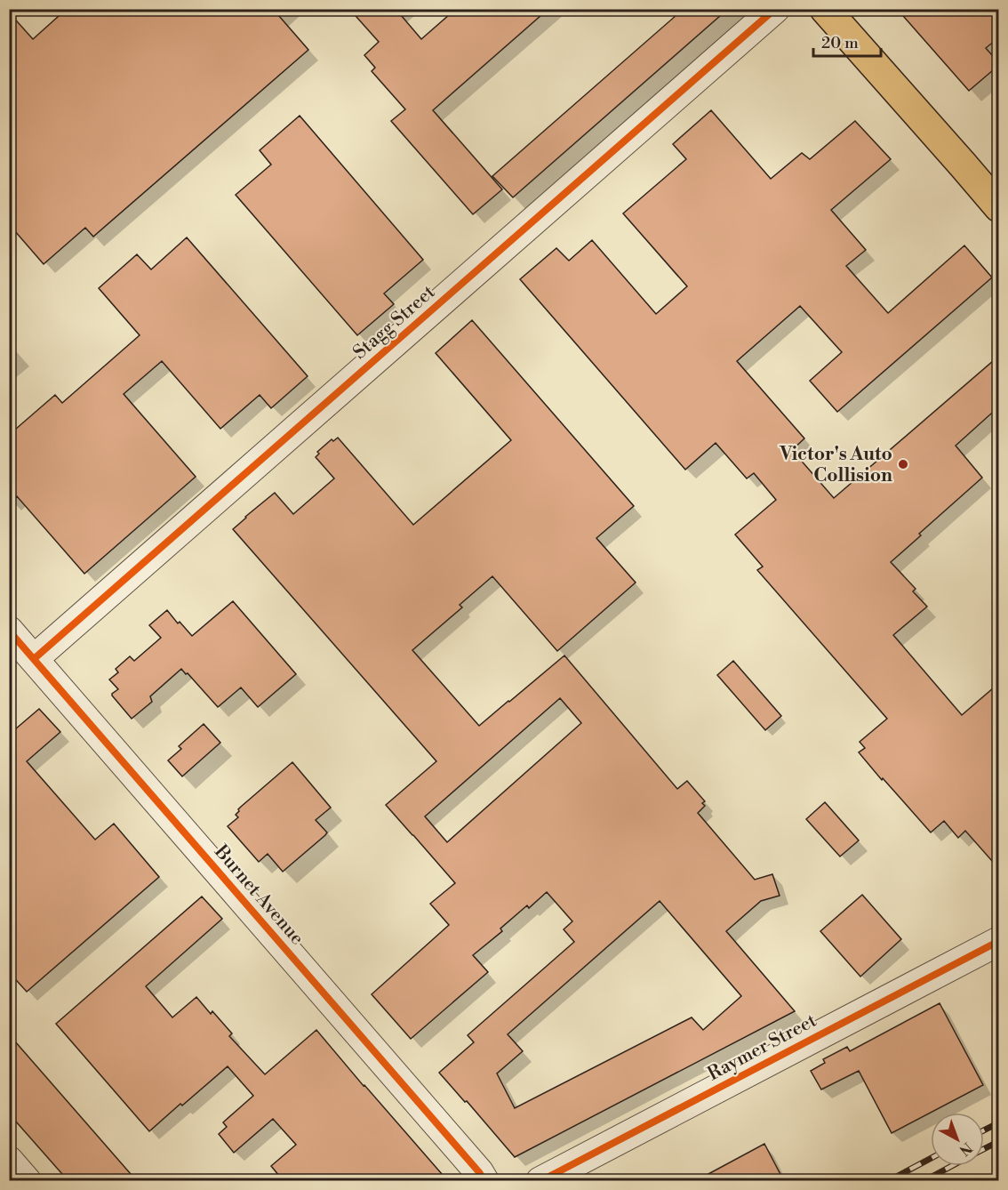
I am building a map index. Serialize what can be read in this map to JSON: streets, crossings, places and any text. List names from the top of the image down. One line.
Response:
{"streets":{"street":["Stagg Street","Burnet Avenue","Raymer Street"]},"crossings":[["Stagg Street","Burnet Avenue"]],"places":["Victor's Auto Collision"],"scale_bar":"20 m","north":"bottom right"}
